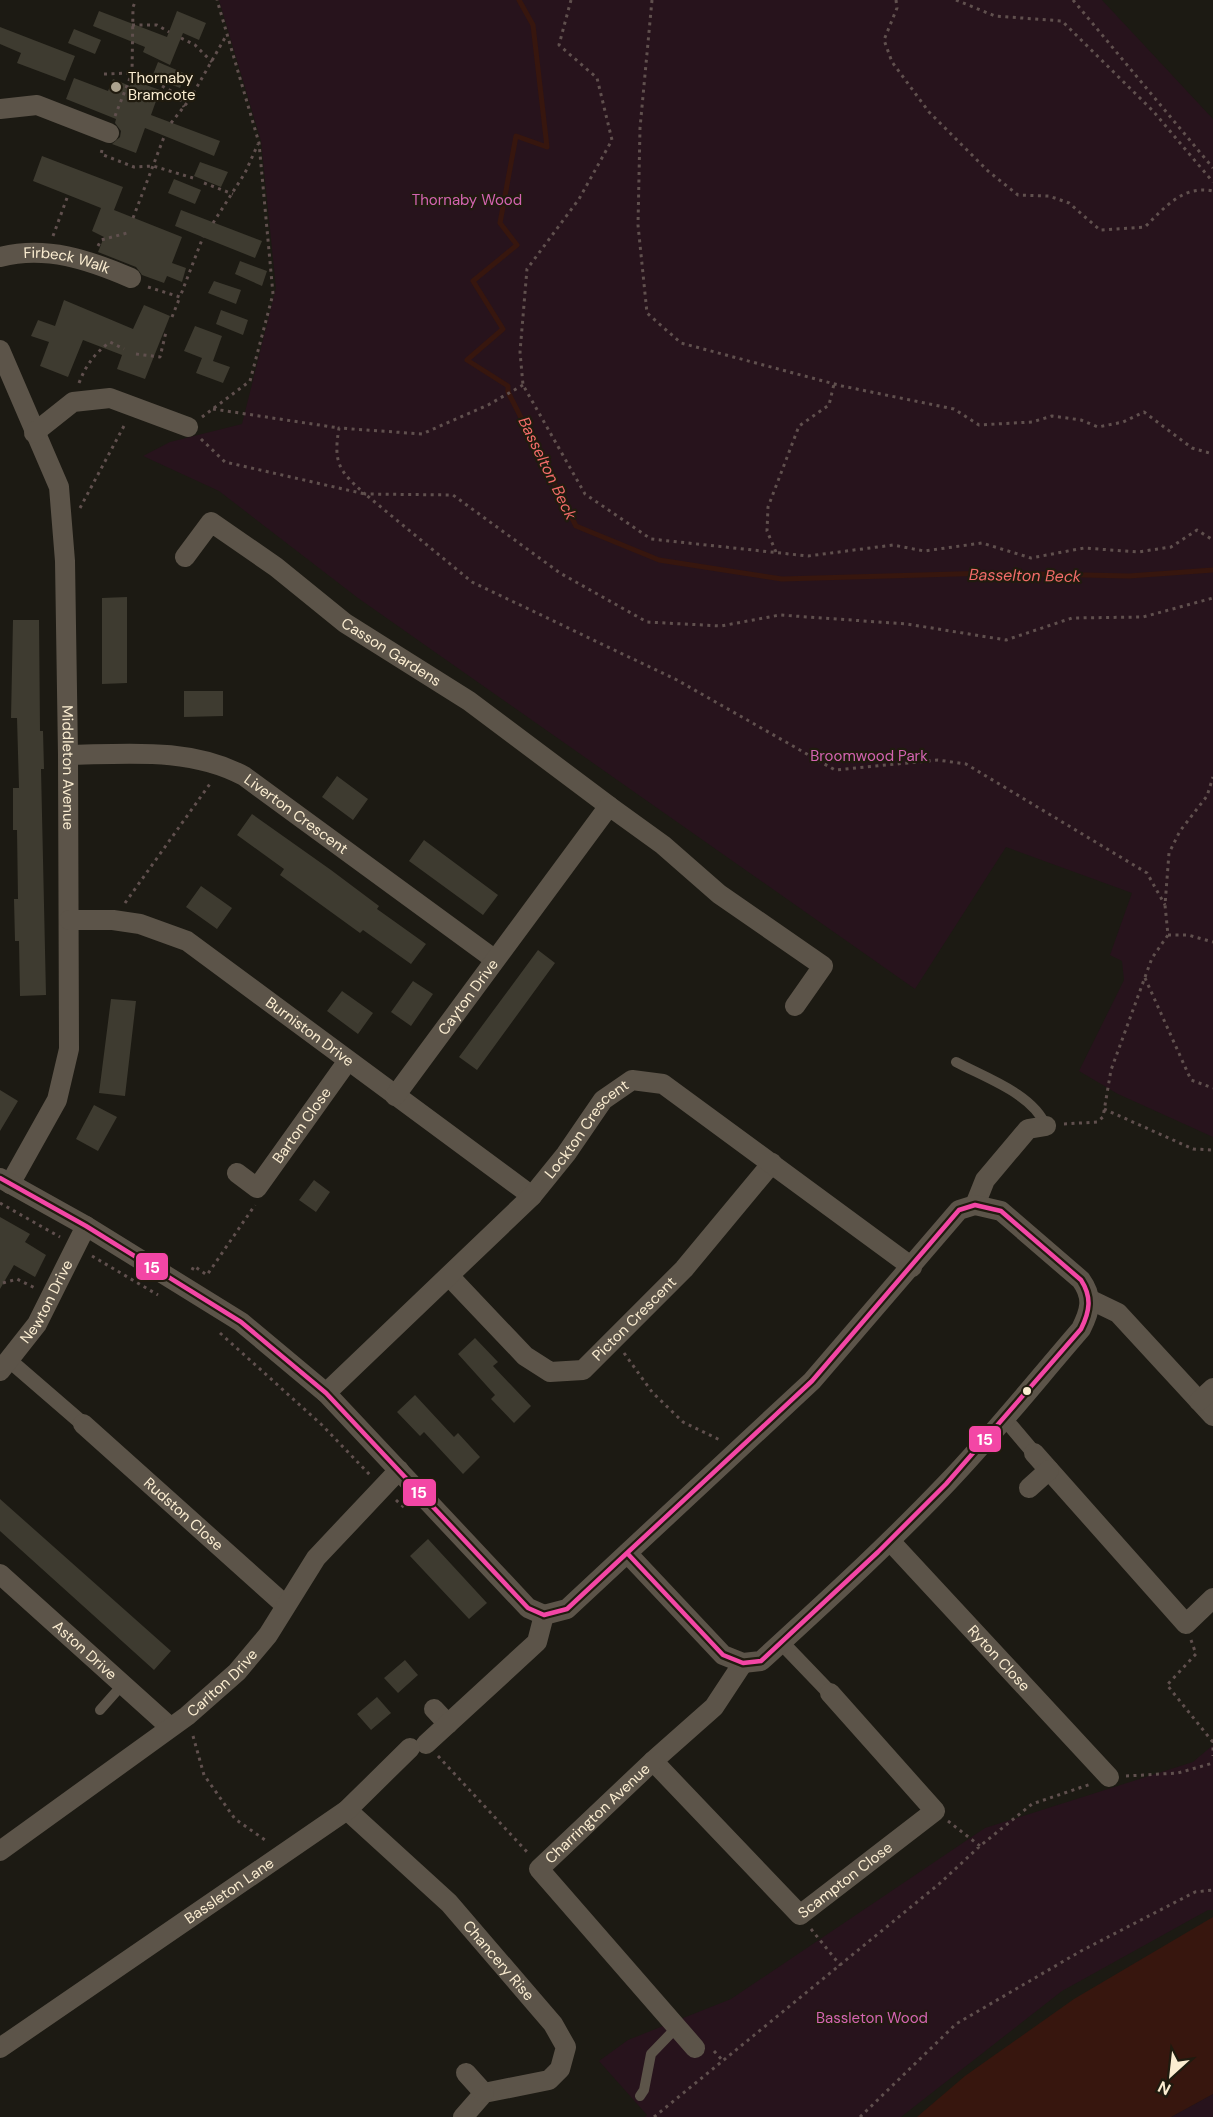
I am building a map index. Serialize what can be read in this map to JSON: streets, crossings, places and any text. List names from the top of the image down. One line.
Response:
{"streets":{"street":["Firbeck Walk","Casson Gardens","Middleton Avenue","Liverton Crescent","Cayton Drive","Burniston Drive","Barton Close","Lockton Crescent","Newton Drive","Picton Crescent","Rudston Close","Aston Drive","Ryton Close","Carlton Drive","Charrington Avenue","Scampton Close","Bassleton Lane","Chancery Rise"]},"crossings":[["Casson Gardens","Cayton Drive"],["Middleton Avenue","Liverton Crescent"],["Middleton Avenue","Burniston Drive"],["Liverton Crescent","Cayton Drive"],["Cayton Drive","Burniston Drive"],["Burniston Drive","Barton Close"],["Burniston Drive","Lockton Crescent"],["Lockton Crescent","Picton Crescent"],["Rudston Close","Carlton Drive"],["Aston Drive","Carlton Drive"],["Charrington Avenue","Scampton Close"],["Bassleton Lane","Chancery Rise"]],"water":["Basselton Beck"],"parks":["Thornaby Wood","Broomwood Park","Bassleton Wood"],"places":["Thornaby Bramcote"],"lines":["transit line 15"],"north":"bottom left"}
